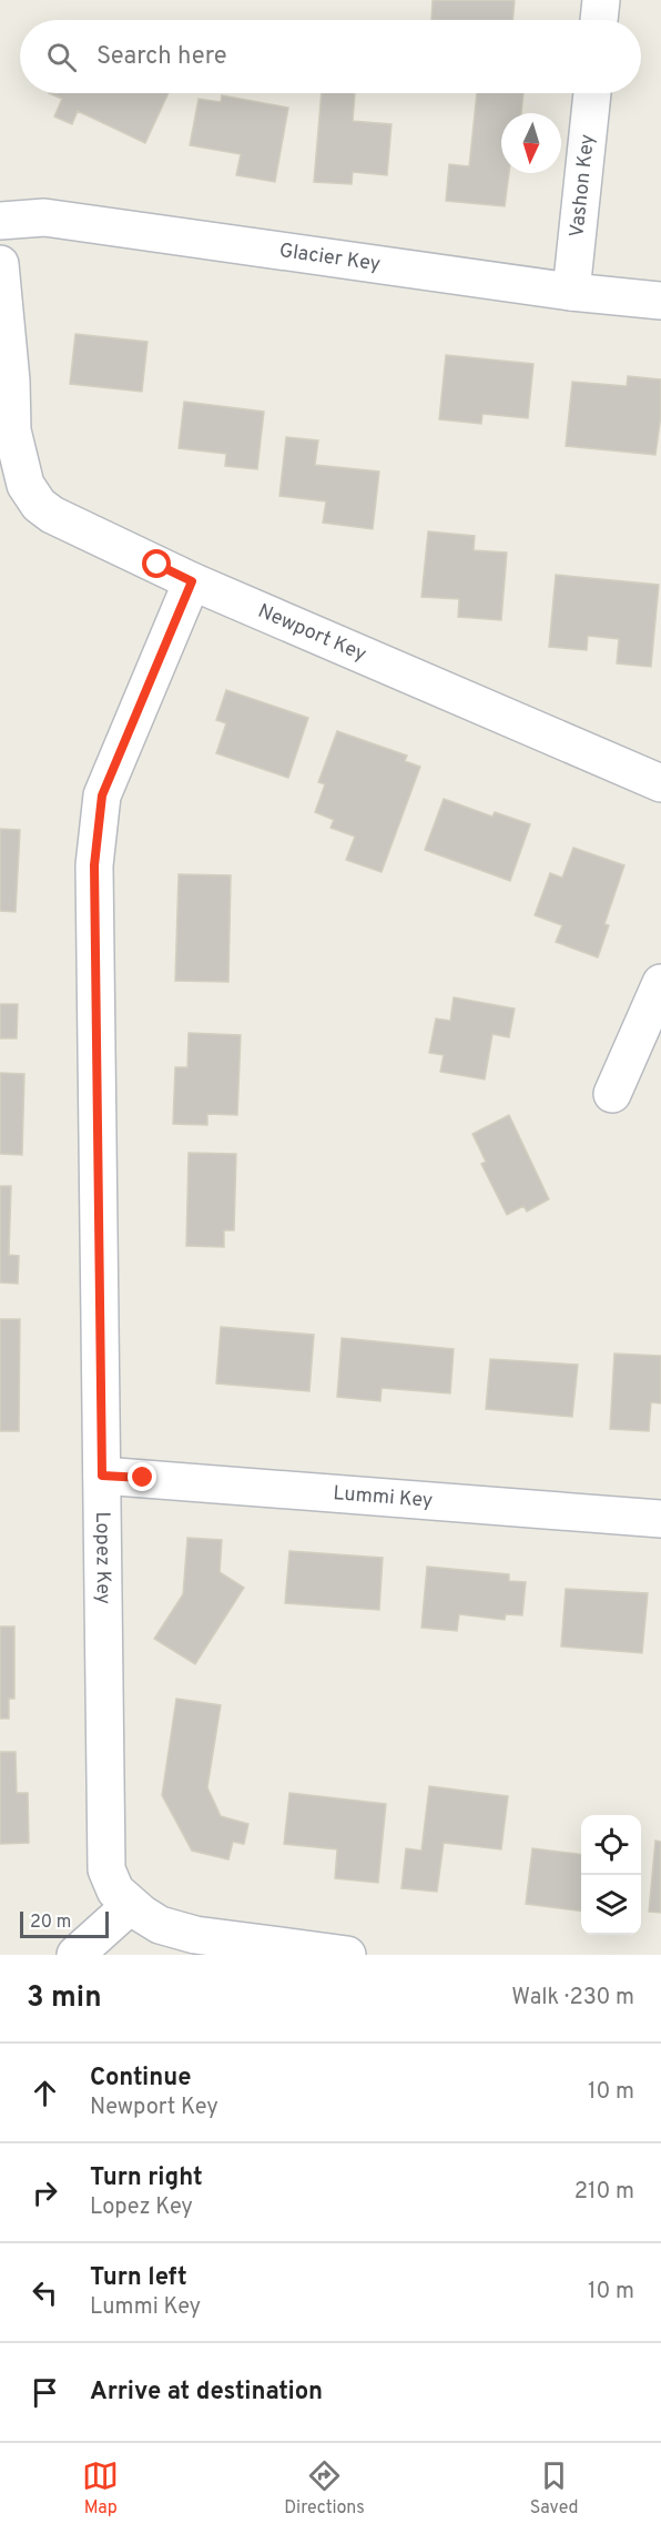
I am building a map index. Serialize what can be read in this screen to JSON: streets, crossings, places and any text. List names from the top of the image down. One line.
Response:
{"streets":{"street":["Vashon Key","Glacier Key","Newport Key","Lummi Key","Lopez Key"]},"crossings":[["Vashon Key","Glacier Key"],["Newport Key","Lopez Key"],["Lummi Key","Lopez Key"]],"scale_bar":"20 m","north":"bottom","page":{"search":"Search here","scale":"20 m","heading":["3 min","Walk · 230 m"],"list":[["Continue","Newport Key","10 m"],["Turn right","Lopez Key","210 m"],["Turn left","Lummi Key","10 m"],"Arrive at destination"],"nav":["Map","Directions","Saved"]}}
